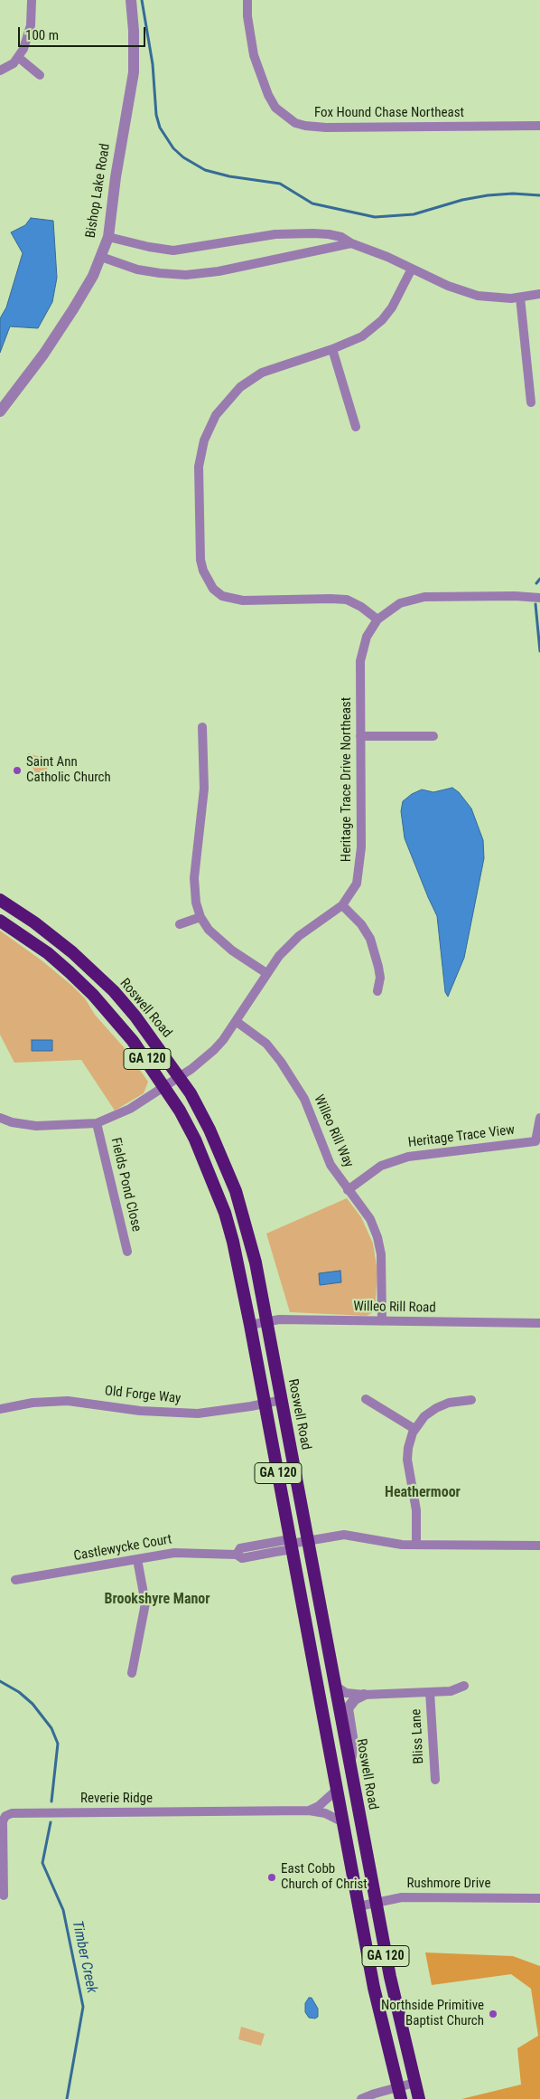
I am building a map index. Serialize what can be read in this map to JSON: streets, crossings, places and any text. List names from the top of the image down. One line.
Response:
{"streets":{"highway":["Roswell Road","GA 120"],"street":["Fox Hound Chase Northeast","Bishop Lake Road","Heritage Trace Drive Northeast","Willeo Rill Way","Heritage Trace View","Fields Pond Close","Willeo Rill Road","Old Forge Way","Castlewycke Court","Bliss Lane","Reverie Ridge","Rushmore Drive"]},"crossings":[["Heritage Trace Drive Northeast","Roswell Road"],["Heritage Trace Drive Northeast","GA 120"],["Heritage Trace Drive Northeast","Willeo Rill Way"],["Heritage Trace Drive Northeast","Fields Pond Close"],["Roswell Road","Willeo Rill Road"],["Roswell Road","Old Forge Way"],["Roswell Road","Bliss Lane"],["Roswell Road","Rushmore Drive"],["GA 120","Willeo Rill Road"],["GA 120","Old Forge Way"],["GA 120","Castlewycke Court"],["GA 120","Reverie Ridge"],["GA 120","Rushmore Drive"],["Willeo Rill Way","Heritage Trace View"],["Willeo Rill Way","Willeo Rill Road"]],"districts":["Heathermoor","Brookshyre Manor"],"water":["Timber Creek"],"places":["Saint Ann Catholic Church","East Cobb Church of Christ","Northside Primitive Baptist Church"],"scale_bar":"100 m"}
